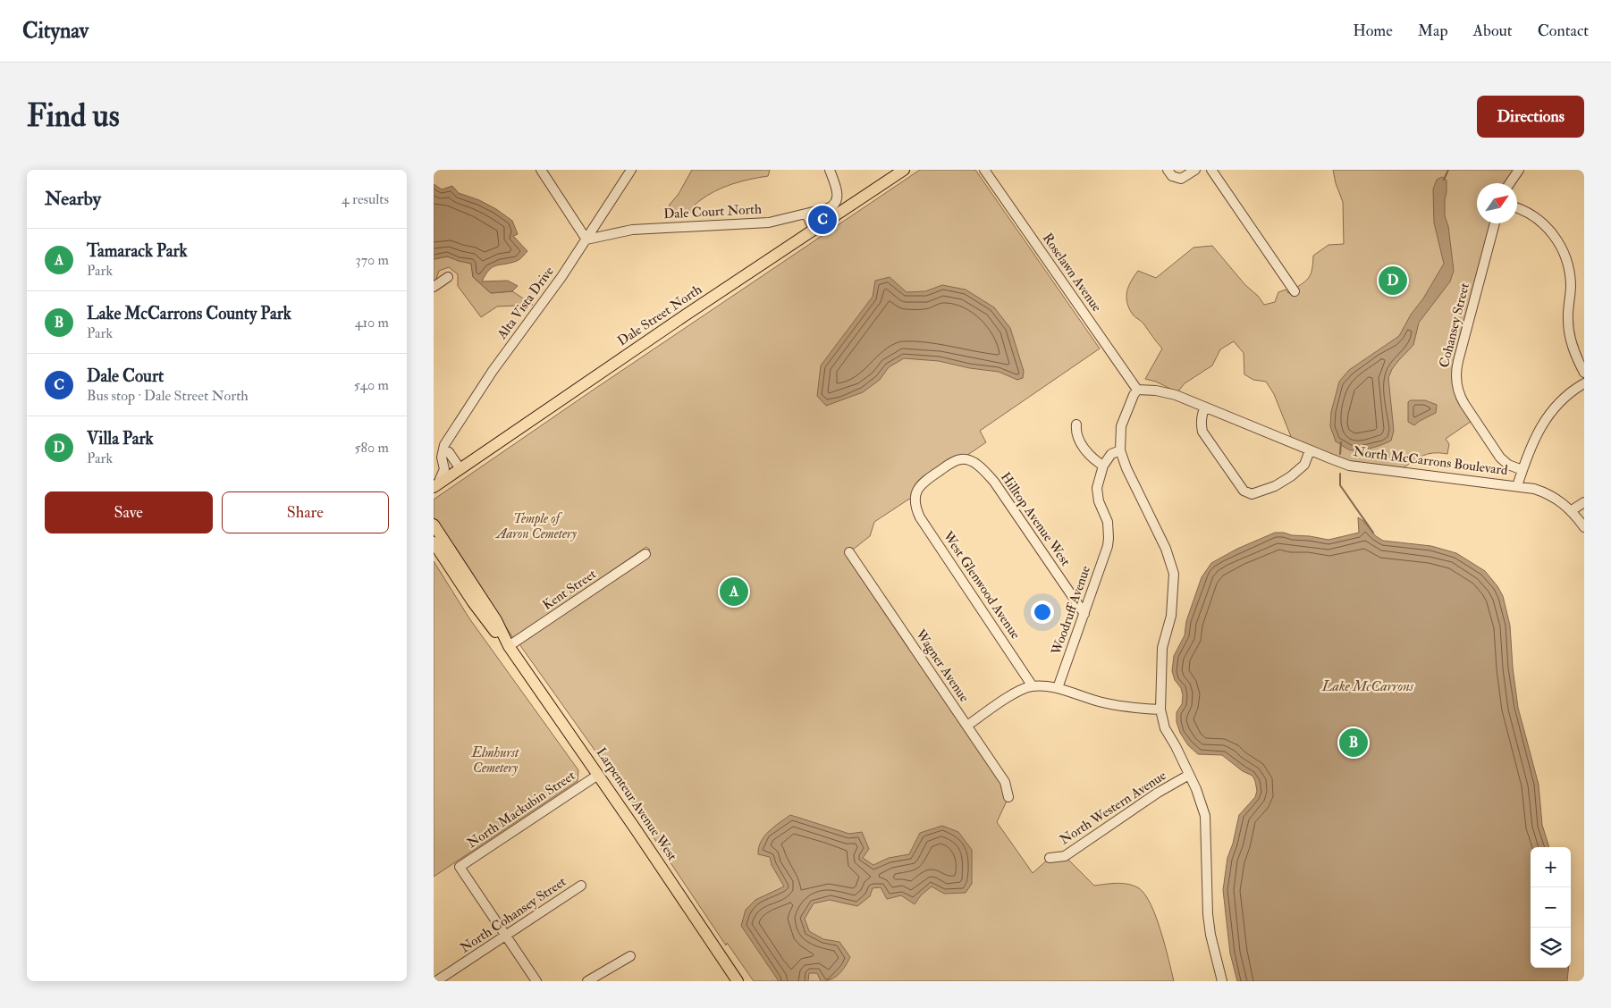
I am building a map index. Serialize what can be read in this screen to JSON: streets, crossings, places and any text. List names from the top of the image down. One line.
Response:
{"streets":{"main road":["Dale Street North","Larpenteur Avenue West"],"street":["Dale Court North","Roselawn Avenue","Alta Vista Drive","Cohansey Street","North McCarrons Boulevard","Hilltop Avenue West","West Glenwood Avenue","Kent Street","Woodruff Avenue","Wagner Avenue","North Western Avenue","North Mackubin Street","North Cohansey Street"]},"crossings":[["Dale Court North","Alta Vista Drive"],["Roselawn Avenue","North McCarrons Boulevard"],["Alta Vista Drive","Dale Street North"],["Hilltop Avenue West","West Glenwood Avenue"],["Hilltop Avenue West","Woodruff Avenue"],["Kent Street","Larpenteur Avenue West"],["Larpenteur Avenue West","North Mackubin Street"],["North Mackubin Street","North Cohansey Street"]],"water":["Lake McCarrons"],"parks":["Temple of Aaron Cemetery","Elmhurst Cemetery"],"north":"top right","page":{"header":"Citynav","nav":["Home","Map","About","Contact"],"buttons":["Directions",["Save","Share"]],"title":"Find us","heading":["Nearby","4 results"],"pins":["C","D","A","B"],"list":[{"mark":"A","name":"Tamarack Park","note":"Park","value":"370 m"},{"mark":"B","name":"Lake McCarrons County Park","note":"Park","value":"410 m"},{"mark":"C","name":"Dale Court","note":"Bus stop · Dale Street North","value":"540 m"},{"mark":"D","name":"Villa Park","note":"Park","value":"580 m"}],"map_buttons":["+","−"]}}
